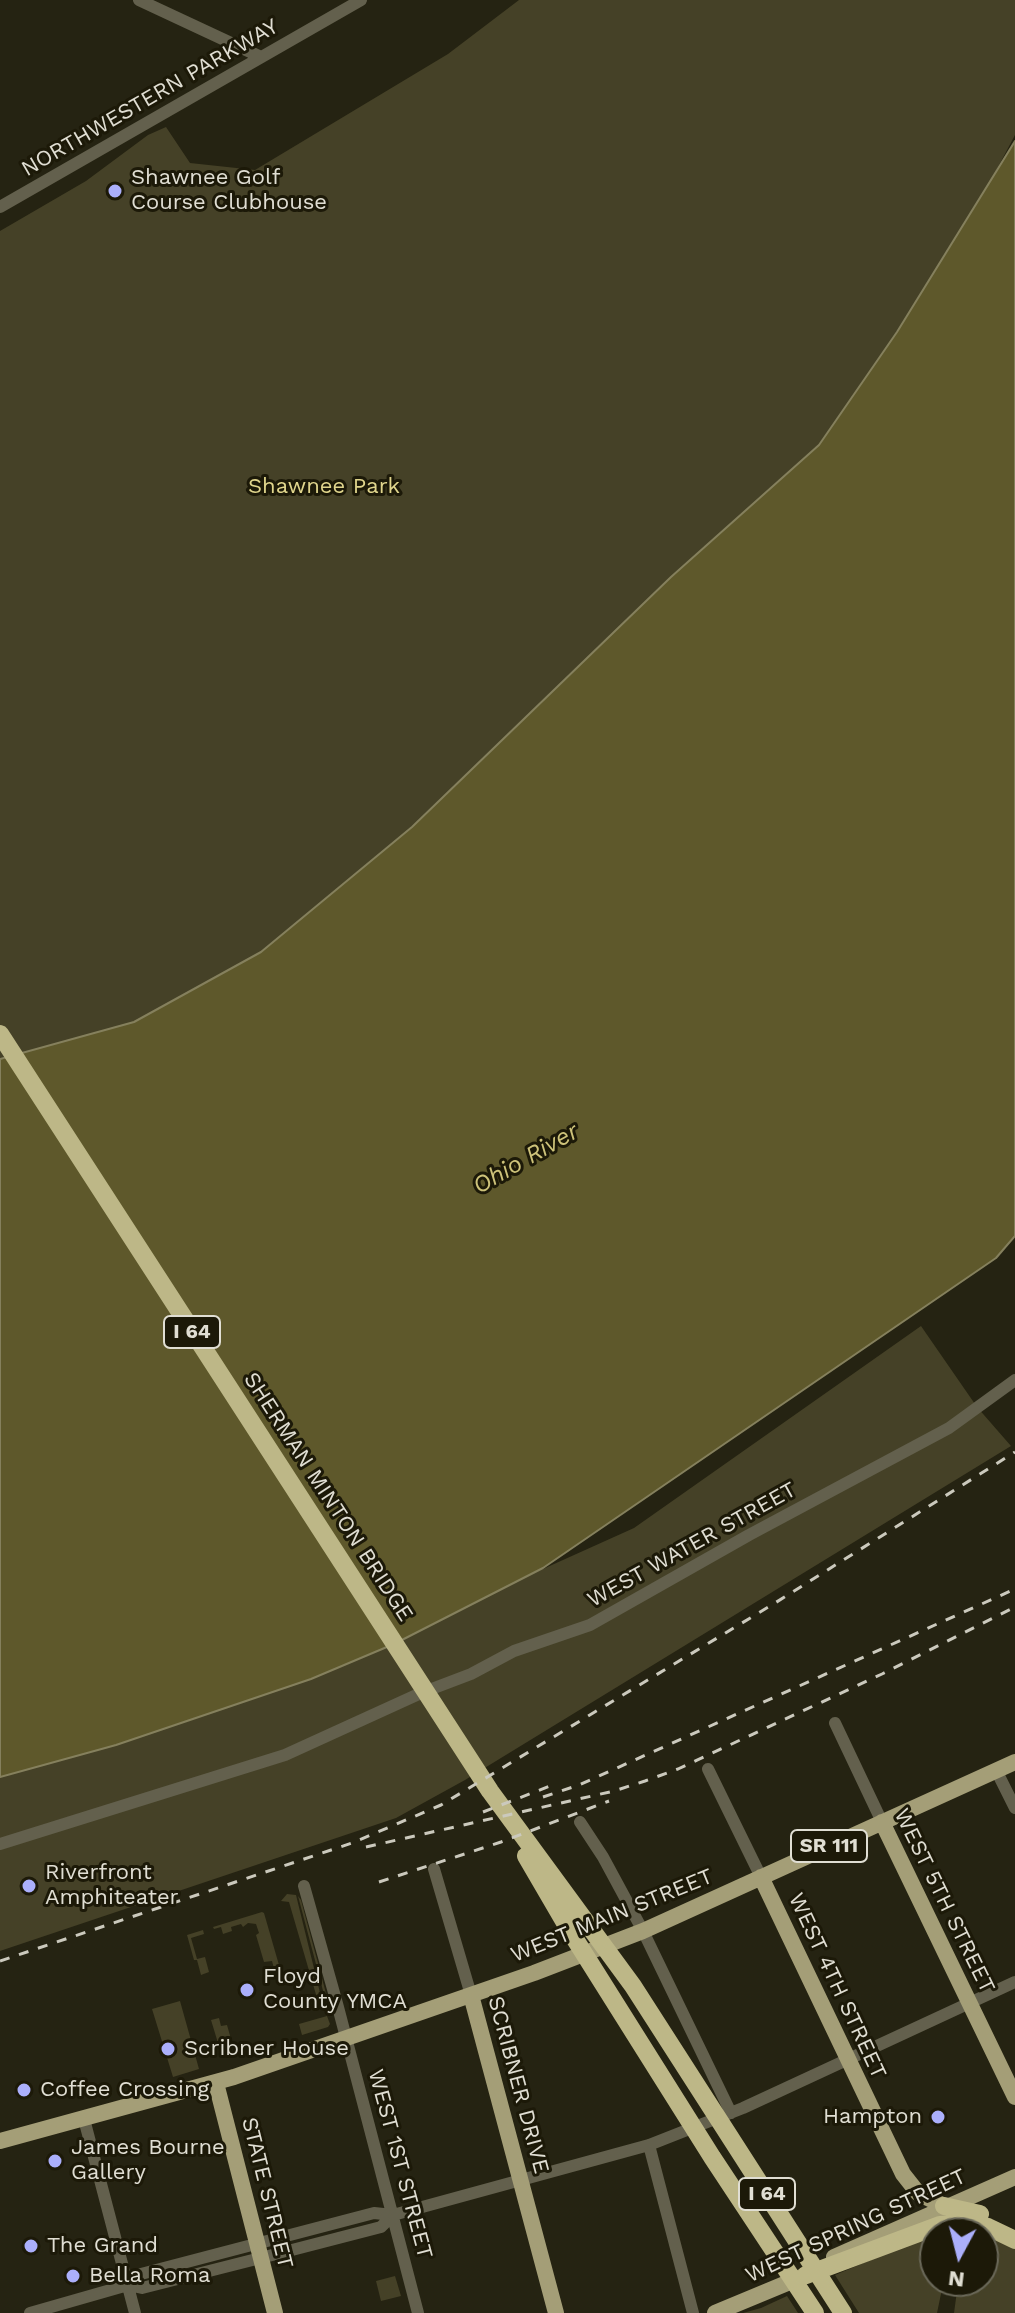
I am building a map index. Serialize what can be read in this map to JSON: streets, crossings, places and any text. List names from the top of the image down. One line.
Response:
{"streets":{"highway":["I 64","SHERMAN MINTON BRIDGE"],"main road":["SR 111","WEST 5TH STREET","WEST MAIN STREET","WEST 4TH STREET","SCRIBNER DRIVE","STATE STREET","WEST SPRING STREET"],"street":["NORTHWESTERN PARKWAY","WEST WATER STREET","WEST 1ST STREET"]},"crossings":[["I 64","SHERMAN MINTON BRIDGE"],["WEST 5TH STREET","WEST MAIN STREET"],["WEST MAIN STREET","WEST 4TH STREET"],["WEST MAIN STREET","SCRIBNER DRIVE"],["WEST MAIN STREET","WEST 1ST STREET"],["WEST MAIN STREET","STATE STREET"],["WEST 4TH STREET","WEST SPRING STREET"]],"water":["Ohio River"],"parks":["Shawnee Park"],"places":["Shawnee Golf Course Clubhouse","Riverfront Amphiteater","Floyd County YMCA","Scribner House","Coffee Crossing","Hampton","James Bourne Gallery","The Grand","Bella Roma"],"north":"bottom"}
